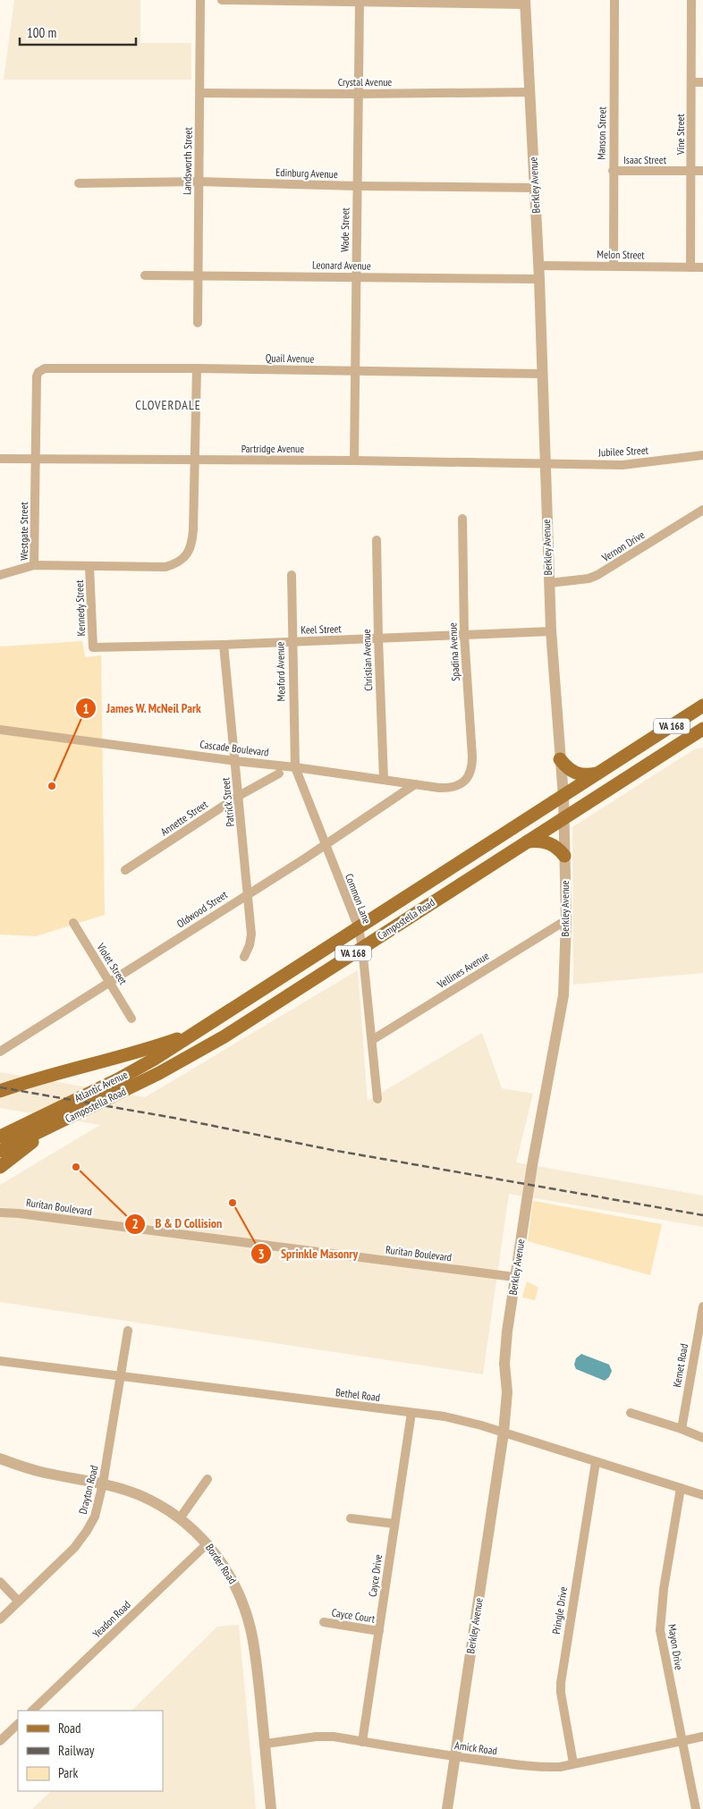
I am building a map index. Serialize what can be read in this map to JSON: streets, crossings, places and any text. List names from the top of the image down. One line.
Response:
{"streets":{"main road":["VA 168","Campostella Road","Atlantic Avenue"],"street":["Crystal Avenue","Manson Street","Vine Street","Isaac Street","Landsworth Street","Edinburg Avenue","Berkley Avenue","Wade Street","Melon Street","Leonard Avenue","Quail Avenue","Partridge Avenue","Jubilee Street","Westgate Street","Vernon Drive","Kennedy Street","Keel Street","Spadina Avenue","Christian Avenue","Meaford Avenue","Cascade Boulevard","Patrick Street","Annette Street","Common Lane","Oldwood Street","Violet Street","Vellines Avenue","Ruritan Boulevard","Kemet Road","Bethel Road","Drayton Road","Border Road","Cayce Drive","Pringle Drive","Cayce Court","Yeadon Road","Mayon Drive","Amick Road"]},"crossings":[["Crystal Avenue","Landsworth Street"],["Crystal Avenue","Berkley Avenue"],["Crystal Avenue","Wade Street"],["Manson Street","Isaac Street"],["Manson Street","Melon Street"],["Vine Street","Isaac Street"],["Vine Street","Melon Street"],["Landsworth Street","Edinburg Avenue"],["Landsworth Street","Leonard Avenue"],["Edinburg Avenue","Berkley Avenue"],["Edinburg Avenue","Wade Street"],["Berkley Avenue","Melon Street"],["Berkley Avenue","Leonard Avenue"],["Berkley Avenue","Quail Avenue"],["Berkley Avenue","Partridge Avenue"],["Berkley Avenue","Jubilee Street"],["Berkley Avenue","Vernon Drive"],["Berkley Avenue","Keel Street"],["Berkley Avenue","Campostella Road"],["Berkley Avenue","Vellines Avenue"],["Berkley Avenue","Ruritan Boulevard"],["Berkley Avenue","Bethel Road"],["Berkley Avenue","Amick Road"],["Wade Street","Leonard Avenue"],["Wade Street","Quail Avenue"],["Wade Street","Partridge Avenue"],["Quail Avenue","Westgate Street"],["Partridge Avenue","Jubilee Street"],["Partridge Avenue","Westgate Street"],["Westgate Street","Kennedy Street"],["Kennedy Street","Keel Street"],["Keel Street","Spadina Avenue"],["Keel Street","Christian Avenue"],["Keel Street","Meaford Avenue"],["Keel Street","Patrick Street"],["Spadina Avenue","Cascade Boulevard"],["Christian Avenue","Cascade Boulevard"],["Meaford Avenue","Cascade Boulevard"],["Meaford Avenue","Common Lane"],["VA 168","Campostella Road"],["Cascade Boulevard","Patrick Street"],["Cascade Boulevard","Common Lane"],["Cascade Boulevard","Oldwood Street"],["Patrick Street","Annette Street"],["Patrick Street","Oldwood Street"],["Common Lane","Oldwood Street"],["Common Lane","Campostella Road"],["Common Lane","Vellines Avenue"],["Oldwood Street","Violet Street"],["Campostella Road","Atlantic Avenue"],["Bethel Road","Drayton Road"],["Bethel Road","Cayce Drive"],["Bethel Road","Pringle Drive"],["Bethel Road","Mayon Drive"],["Drayton Road","Border Road"],["Border Road","Yeadon Road"],["Border Road","Amick Road"],["Cayce Drive","Cayce Court"],["Cayce Drive","Amick Road"],["Pringle Drive","Amick Road"],["Mayon Drive","Amick Road"]],"districts":["CLOVERDALE"],"places":["James W. McNeil Park","B & D Collision","Sprinkle Masonry"],"legend":["Road","Railway","Park"],"scale_bar":"100 m"}
